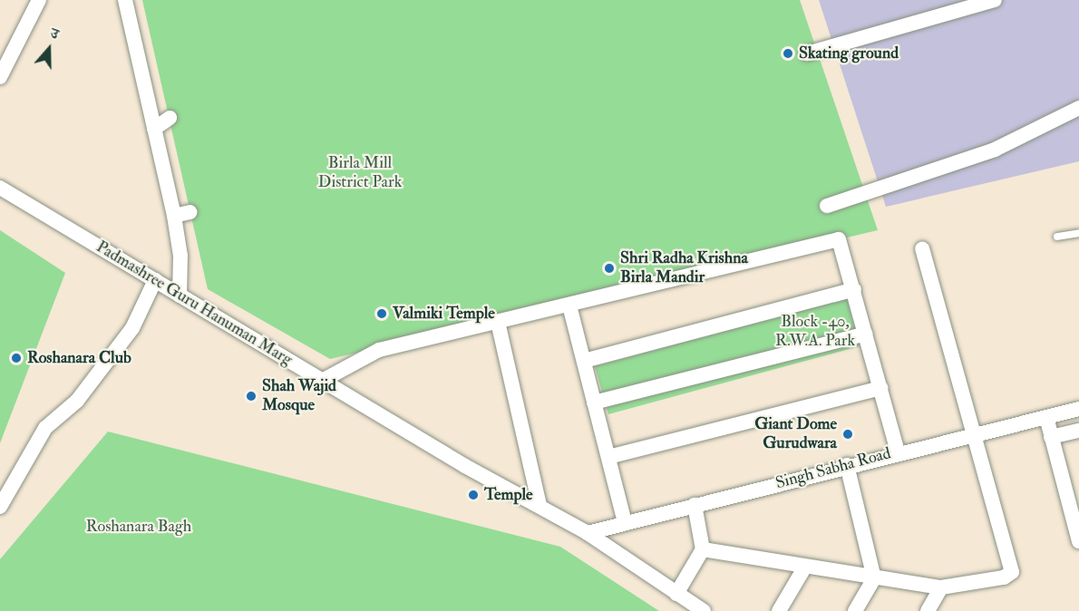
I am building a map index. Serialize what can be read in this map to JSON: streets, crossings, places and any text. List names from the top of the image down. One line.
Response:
{"streets":{"street":["Padmashree Guru Hanuman Marg","Singh Sabha Road"]},"crossings":[["Padmashree Guru Hanuman Marg","Singh Sabha Road"]],"parks":["Birla Mill District Park","Block -40, R.W.A. Park","Roshanara Bagh"],"places":["Skating ground","Shri Radha Krishna Birla Mandir","Valmiki Temple","Roshanara Club","Shah Wajid Mosque","Giant Dome Gurudwara","Temple"],"north":"top"}
